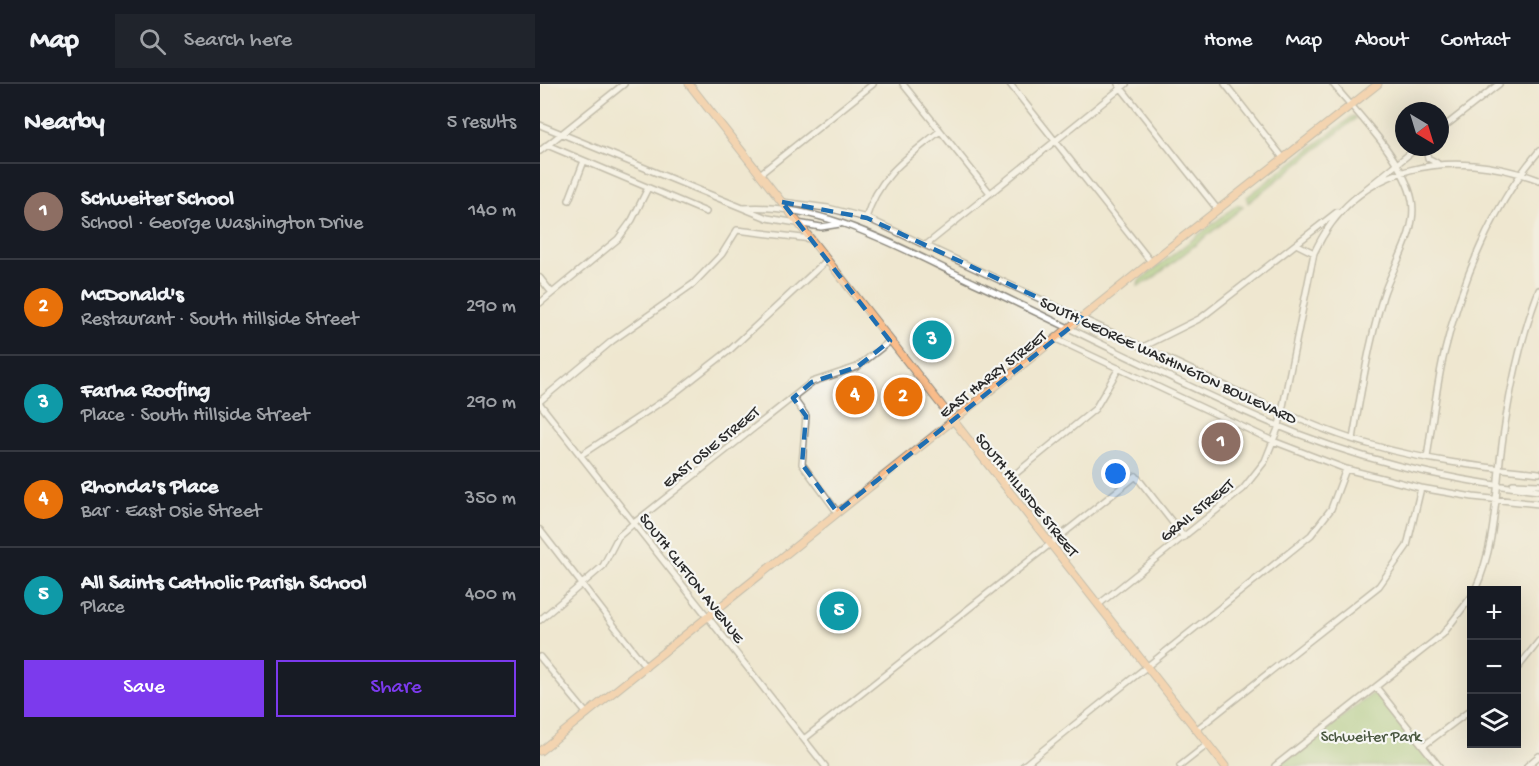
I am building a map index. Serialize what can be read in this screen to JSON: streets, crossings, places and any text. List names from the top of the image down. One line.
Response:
{"streets":{"main road":["EAST HARRY STREET","SOUTH HILLSIDE STREET"],"street":["SOUTH GEORGE WASHINGTON BOULEVARD","EAST OSIE STREET","GRAIL STREET","SOUTH CLIFTON AVENUE"]},"crossings":[["SOUTH GEORGE WASHINGTON BOULEVARD","EAST HARRY STREET"],["SOUTH GEORGE WASHINGTON BOULEVARD","SOUTH HILLSIDE STREET"],["SOUTH GEORGE WASHINGTON BOULEVARD","GRAIL STREET"],["EAST HARRY STREET","SOUTH HILLSIDE STREET"],["EAST HARRY STREET","SOUTH CLIFTON AVENUE"],["EAST OSIE STREET","SOUTH HILLSIDE STREET"],["EAST OSIE STREET","SOUTH CLIFTON AVENUE"],["SOUTH HILLSIDE STREET","GRAIL STREET"]],"parks":["Schweiter Park"],"north":"bottom right","page":{"header":"Map","search":"Search here","nav":["Home","Map","About","Contact"],"heading":["Nearby","5 results"],"list":[{"mark":"1","name":"Schweiter School","note":"School · George Washington Drive","value":"140 m"},{"mark":"2","name":"McDonald's","note":"Restaurant · South Hillside Street","value":"290 m"},{"mark":"3","name":"Farha Roofing","note":"Place · South Hillside Street","value":"290 m"},{"mark":"4","name":"Rhonda's Place","note":"Bar · East Osie Street","value":"350 m"},{"mark":"5","name":"All Saints Catholic Parish School","note":"Place","value":"400 m"}],"pins":["3","4","2","1","5"],"map_buttons":["+","−"],"buttons":["Save","Share"]}}
